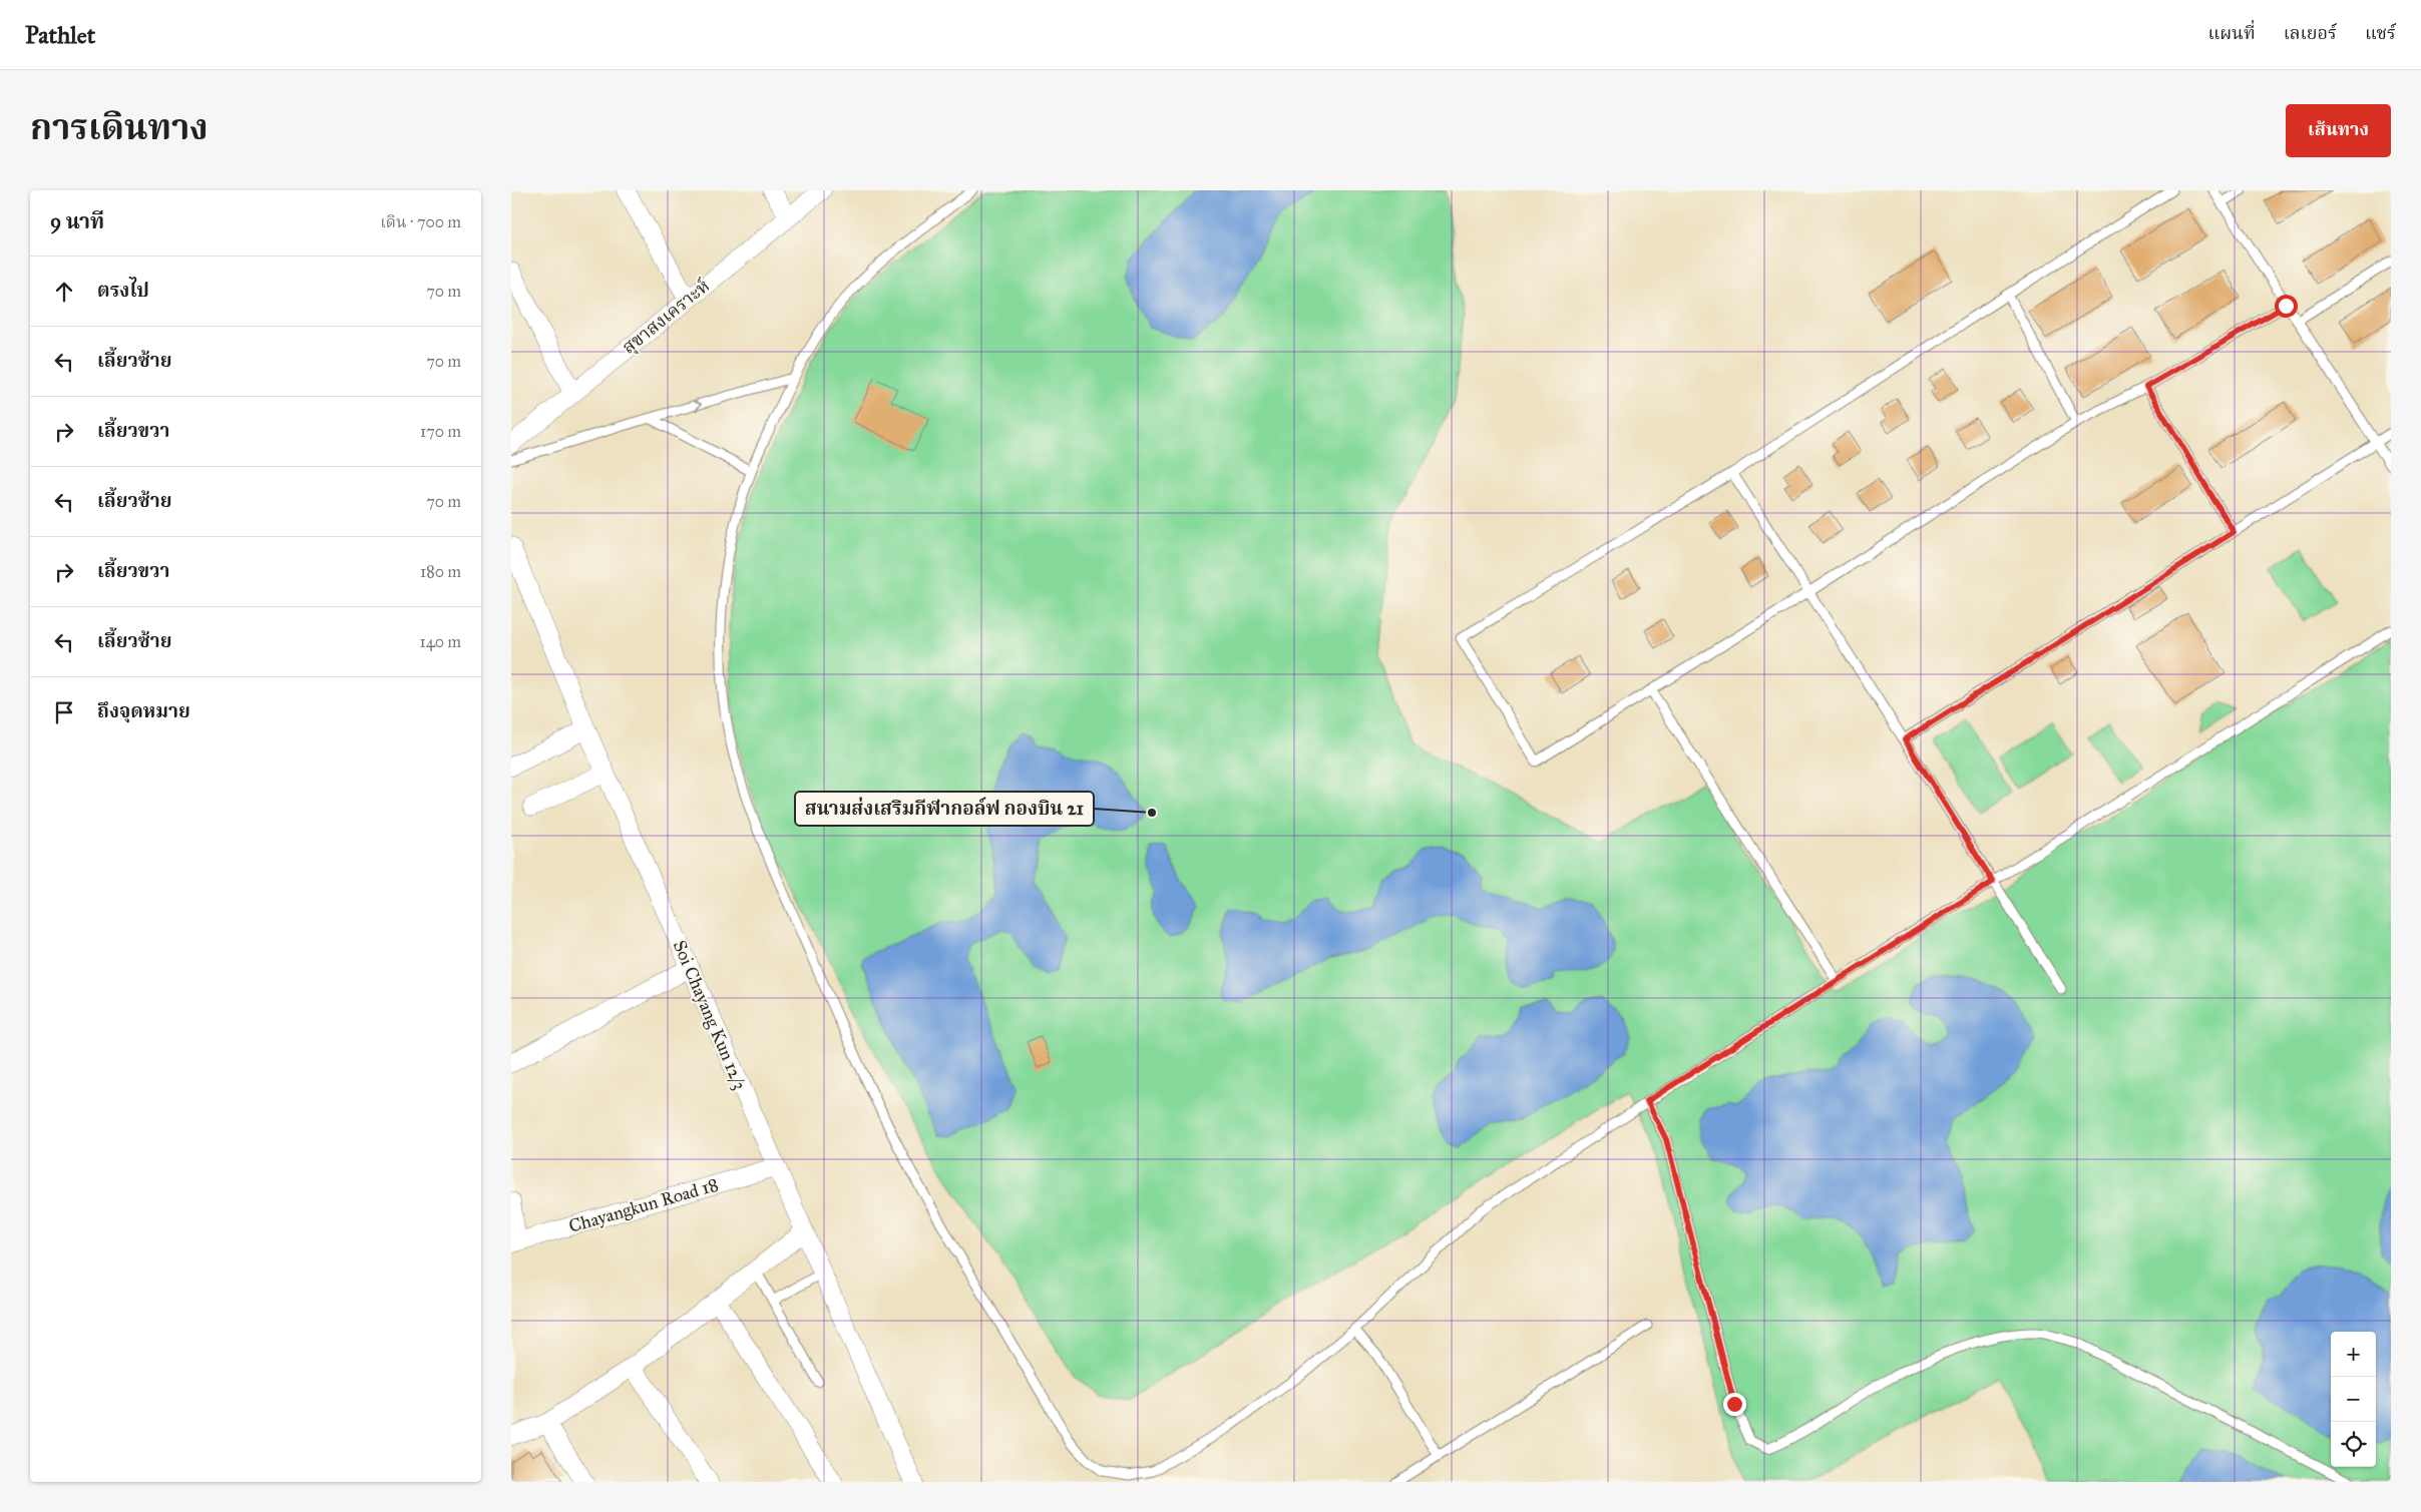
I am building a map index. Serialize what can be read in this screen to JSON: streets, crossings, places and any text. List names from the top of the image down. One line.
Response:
{"streets":{"street":["สุขาสงเคราะห์","Soi Chayang Kun 12/3","Chayangkun Road 18"]},"crossings":[["Soi Chayang Kun 12/3","Chayangkun Road 18"]],"places":["สนามส่งเสริมกีฬากอล์ฟ กองบิน 21"],"page":{"header":"Pathlet","nav":["แผนที่","เลเยอร์","แชร์"],"title":"การเดินทาง","buttons":"เส้นทาง","heading":["9 นาที","เดิน · 700 m"],"list":[["ตรงไป","70 m"],["เลี้ยวซ้าย","70 m"],["เลี้ยวขวา","170 m"],["เลี้ยวซ้าย","70 m"],["เลี้ยวขวา","180 m"],["เลี้ยวซ้าย","140 m"],"ถึงจุดหมาย"],"map_buttons":["+","−"]}}
